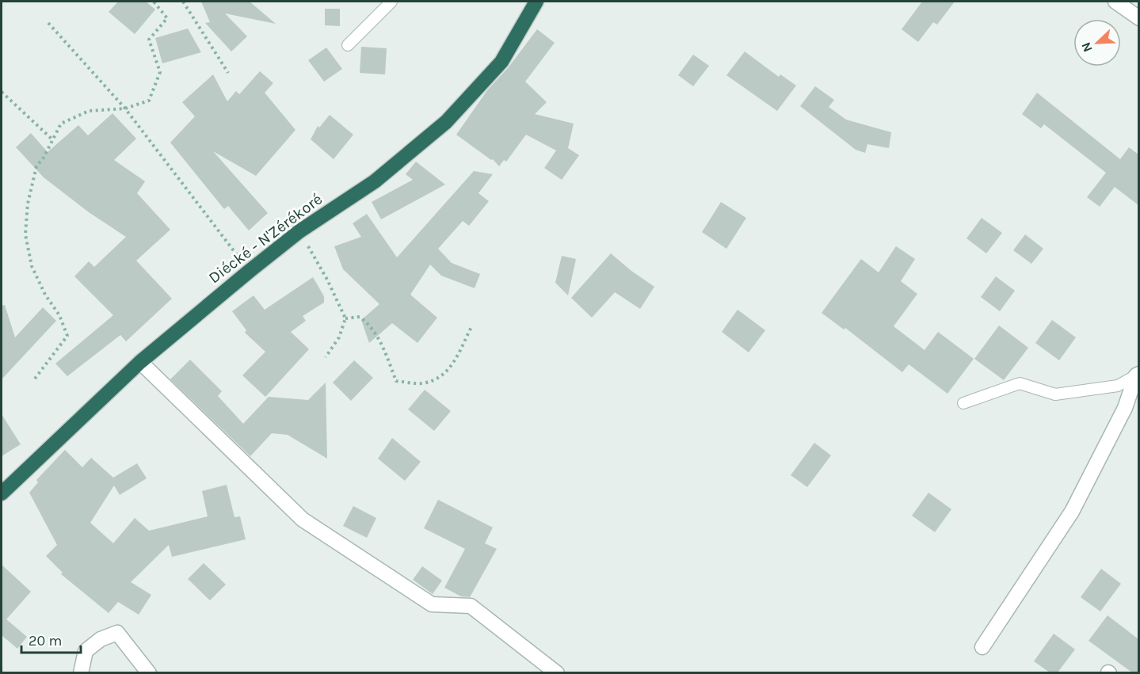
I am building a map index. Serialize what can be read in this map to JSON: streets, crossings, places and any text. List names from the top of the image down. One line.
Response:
{"streets":{"highway":["Diécké - N'Zérékoré"]},"scale_bar":"20 m","north":"bottom left"}
